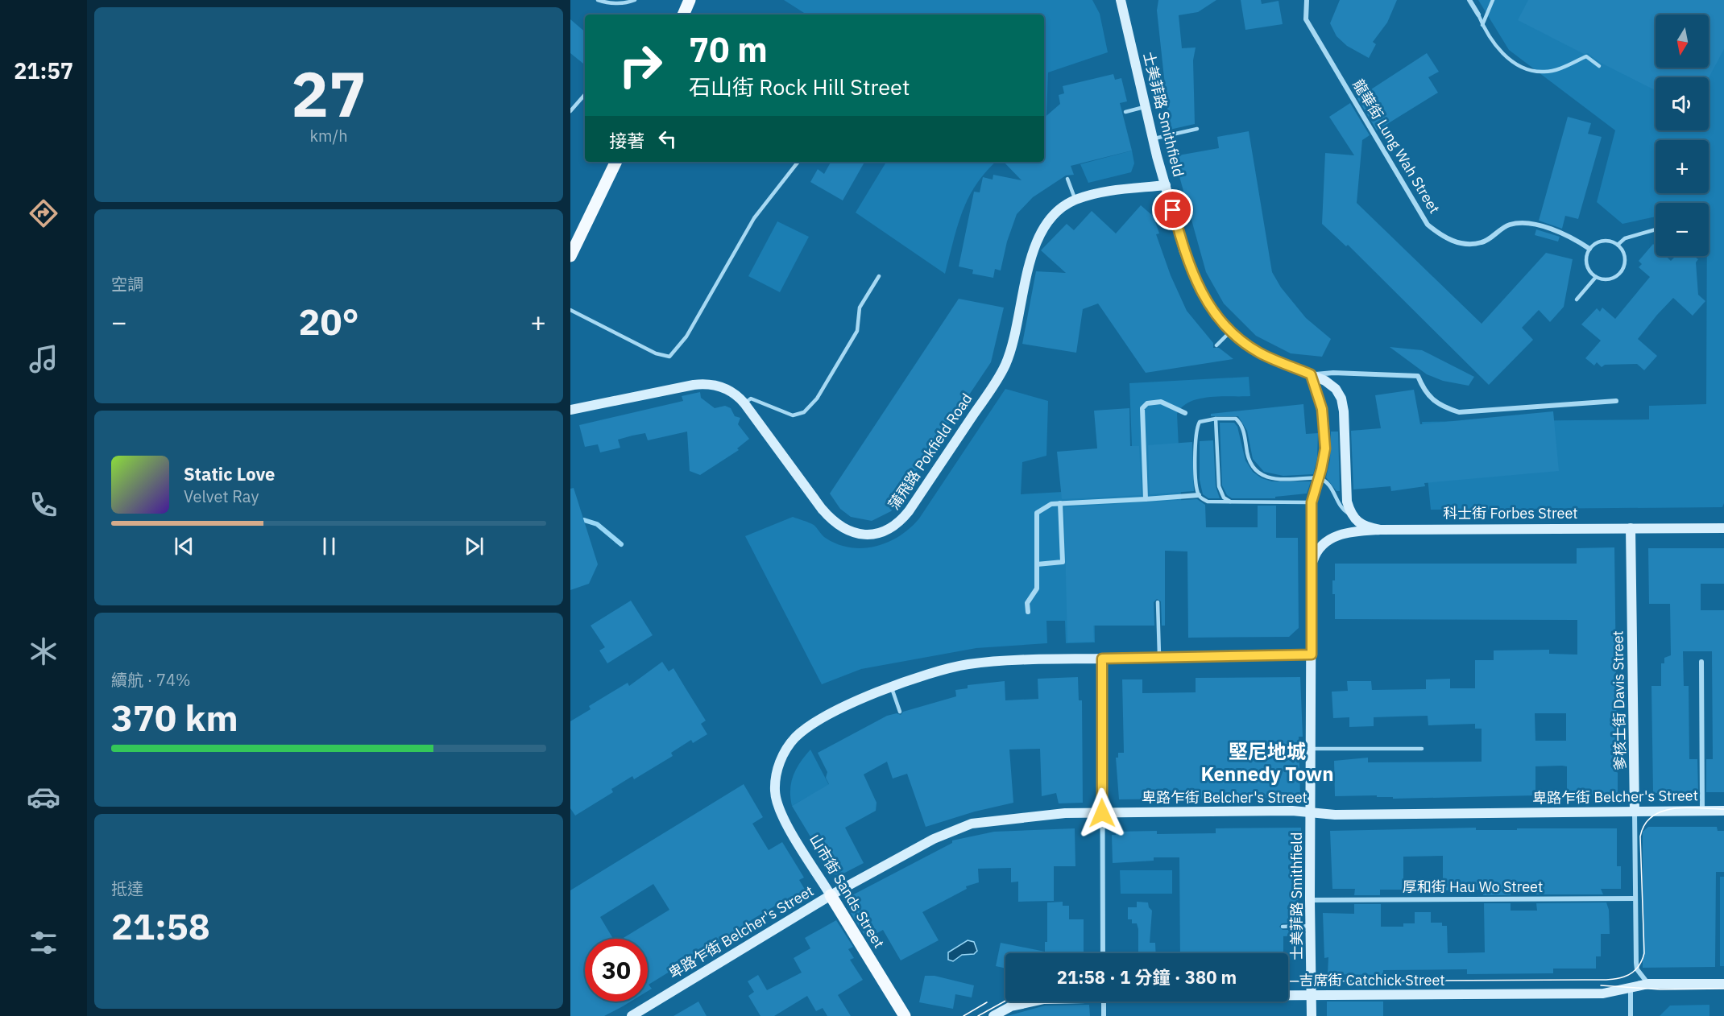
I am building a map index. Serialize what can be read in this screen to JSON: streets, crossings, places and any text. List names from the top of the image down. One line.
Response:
{"streets":{"main road":["士美菲路 Smithfield","蒲飛路 Pokfield Road","科士街 Forbes Street","爹核士街 Davis Street","卑路乍街 Belcher's Street","山市街 Sands Street","吉席街 Catchick Street"],"street":["龍華街 Lung Wah Street","厚和街 Hau Wo Street"]},"crossings":[["士美菲路 Smithfield","蒲飛路 Pokfield Road"],["士美菲路 Smithfield","科士街 Forbes Street"],["士美菲路 Smithfield","卑路乍街 Belcher's Street"],["士美菲路 Smithfield","厚和街 Hau Wo Street"],["士美菲路 Smithfield","山市街 Sands Street"],["士美菲路 Smithfield","吉席街 Catchick Street"],["科士街 Forbes Street","爹核士街 Davis Street"],["爹核士街 Davis Street","卑路乍街 Belcher's Street"],["爹核士街 Davis Street","厚和街 Hau Wo Street"],["爹核士街 Davis Street","吉席街 Catchick Street"],["卑路乍街 Belcher's Street","山市街 Sands Street"]],"districts":["堅尼地城 Kennedy Town"],"north":"bottom","page":{"tabs":"21:57","tile":[["27","km/h"],"空調",["續航 · 74%","370 km"],["抵達","21:58"]],"map_buttons":["+","−"],"turn":["70 m","石山街 Rock Hill Street"],"then":"接著","heat":["−","20°","+"],"song":["Static Love","Velvet Ray"],"limit":"30","trip":"21:58 · 1 分鐘 · 380 m"}}
